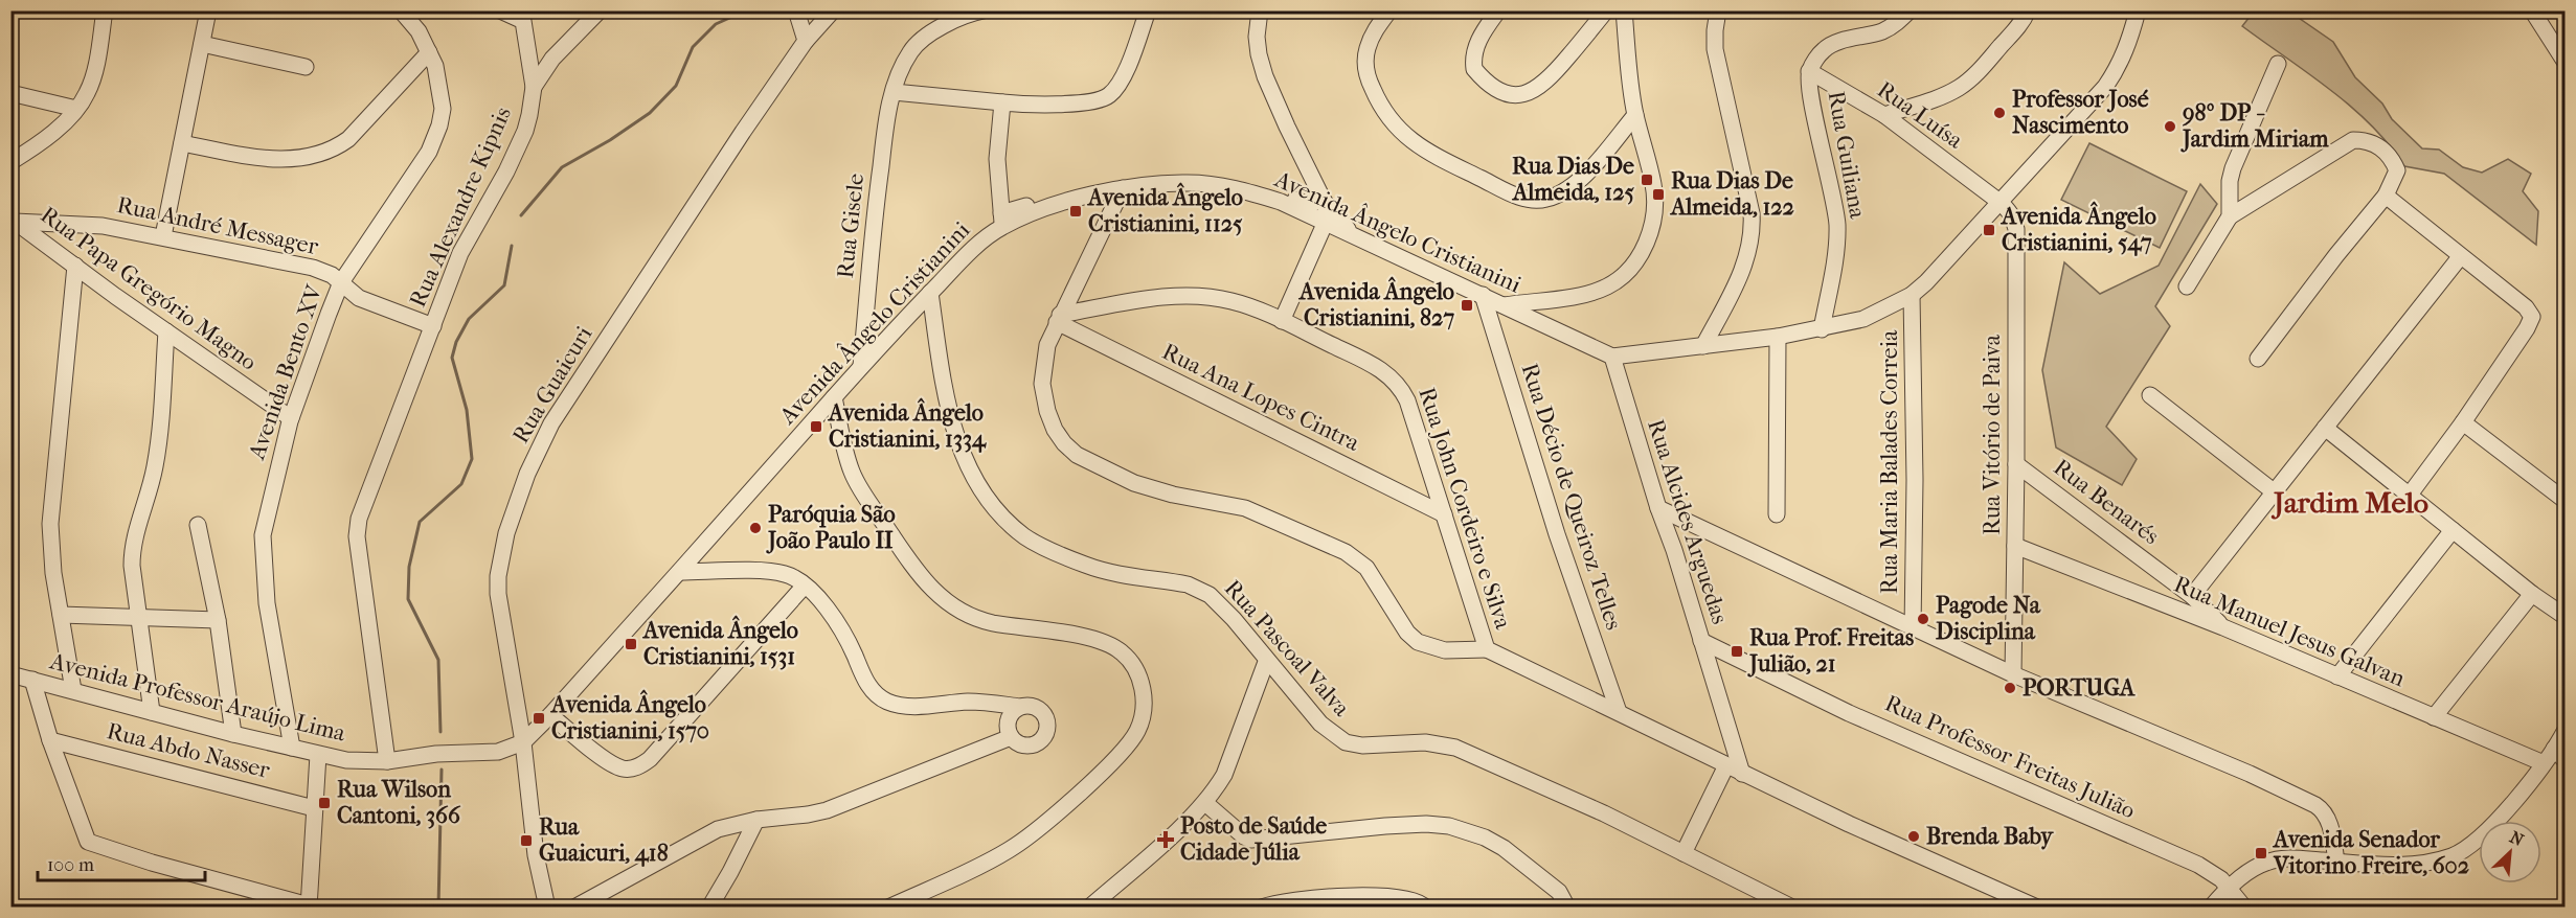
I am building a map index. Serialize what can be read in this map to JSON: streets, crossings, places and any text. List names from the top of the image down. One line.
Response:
{"streets":{"street":["Rua Luísa","Rua Guiliana","Rua Alexandre Kipnis","Rua André Messager","Rua Gisele","Avenida Ângelo Cristianini","Rua Papa Gregório Magno","Avenida Bento XV","Rua Guaicuri","Rua Ana Lopes Cintra","Rua Vitório de Paiva","Rua Maria Balades Correia","Rua Décio de Queiroz Telles","Rua Benarés","Rua John Cordeiro e Silva","Rua Alcides Arguedas","Rua Manuel Jesus Galvan","Rua Pascoal Valva","Avenida Professor Araújo Lima","Rua Abdo Nasser","Rua Professor Freitas Julião"]},"crossings":[["Rua Luísa","Rua Guiliana"],["Rua Luísa","Rua Vitório de Paiva"],["Rua Alexandre Kipnis","Rua André Messager"],["Rua Alexandre Kipnis","Avenida Professor Araújo Lima"],["Rua André Messager","Rua Papa Gregório Magno"],["Rua André Messager","Avenida Bento XV"],["Rua Gisele","Avenida Ângelo Cristianini"],["Avenida Ângelo Cristianini","Rua Guaicuri"],["Avenida Ângelo Cristianini","Rua Décio de Queiroz Telles"],["Avenida Ângelo Cristianini","Rua Alcides Arguedas"],["Avenida Ângelo Cristianini","Rua Pascoal Valva"],["Avenida Ângelo Cristianini","Avenida Professor Araújo Lima"],["Rua Papa Gregório Magno","Avenida Bento XV"],["Avenida Bento XV","Avenida Professor Araújo Lima"],["Rua Guaicuri","Avenida Professor Araújo Lima"],["Rua Ana Lopes Cintra","Rua John Cordeiro e Silva"],["Rua Vitório de Paiva","Rua Benarés"],["Rua Vitório de Paiva","Rua Manuel Jesus Galvan"],["Rua Décio de Queiroz Telles","Rua John Cordeiro e Silva"],["Rua Benarés","Rua Manuel Jesus Galvan"],["Rua John Cordeiro e Silva","Rua Alcides Arguedas"],["Rua Alcides Arguedas","Rua Professor Freitas Julião"]],"districts":["Jardim Melo"],"places":{"other":["Professor José Nascimento","98º DP - Jardim Miriam","Paróquia São João Paulo II","Pagode Na Disciplina","PORTUGA","Brenda Baby"],"transit":["Rua Dias De Almeida, 125","Rua Dias De Almeida, 122","Avenida Ângelo Cristianini, 1125","Avenida Ângelo Cristianini, 547","Avenida Ângelo Cristianini, 827","Avenida Ângelo Cristianini, 1334","Avenida Ângelo Cristianini, 1531","Rua Prof. Freitas Julião, 21","Avenida Ângelo Cristianini, 1570","Rua Wilson Cantoni, 366","Rua Guaicuri, 418","Avenida Senador Vitorino Freire, 602"],"health":["Posto de Saúde Cidade Júlia"]},"scale_bar":"100 m","north":"top right"}
